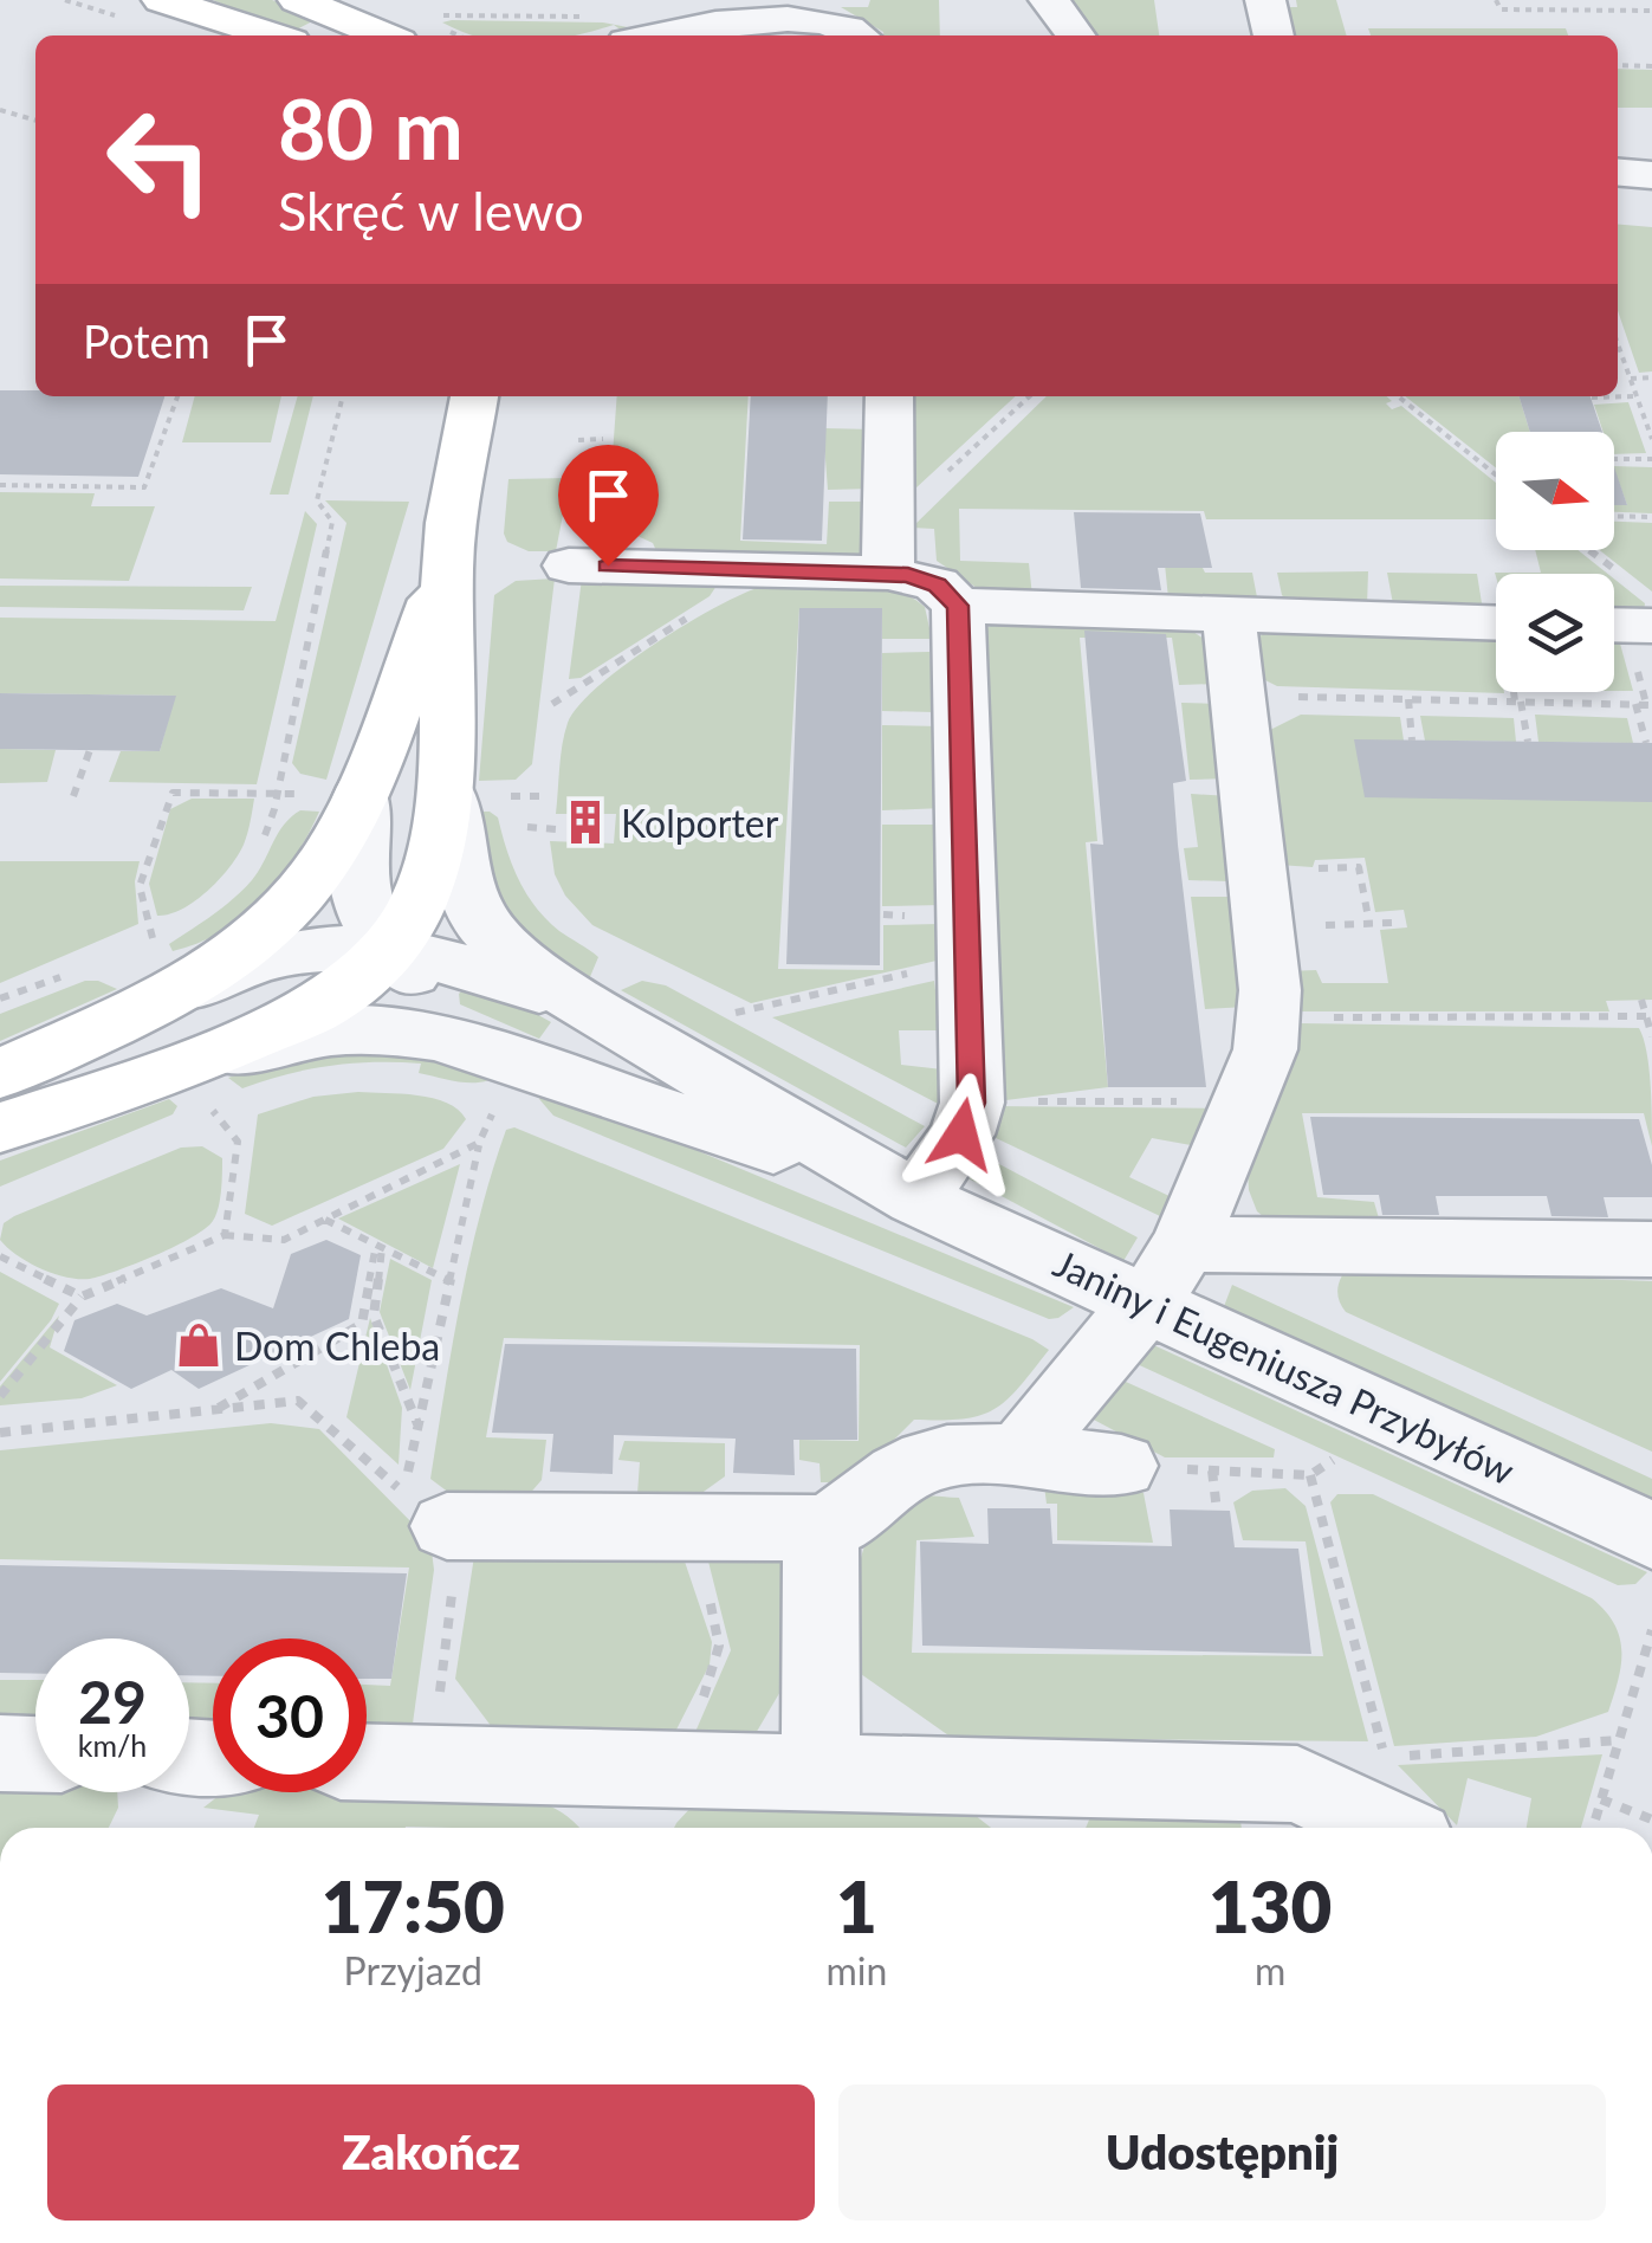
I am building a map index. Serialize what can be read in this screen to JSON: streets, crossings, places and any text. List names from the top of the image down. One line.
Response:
{"streets":{"street":["Janiny i Eugeniusza Przybyłów"]},"places":{"building":["Kolporter"],"shop":["Dom Chleba"]},"north":"right","page":{"turn":["80 m","Skręć w lewo"],"then":"Potem","speed":"29 km/h","limit":"30","eta":["17:50","Przyjazd","1","min","130","m"],"buttons":["Zakończ","Udostępnij"]}}
